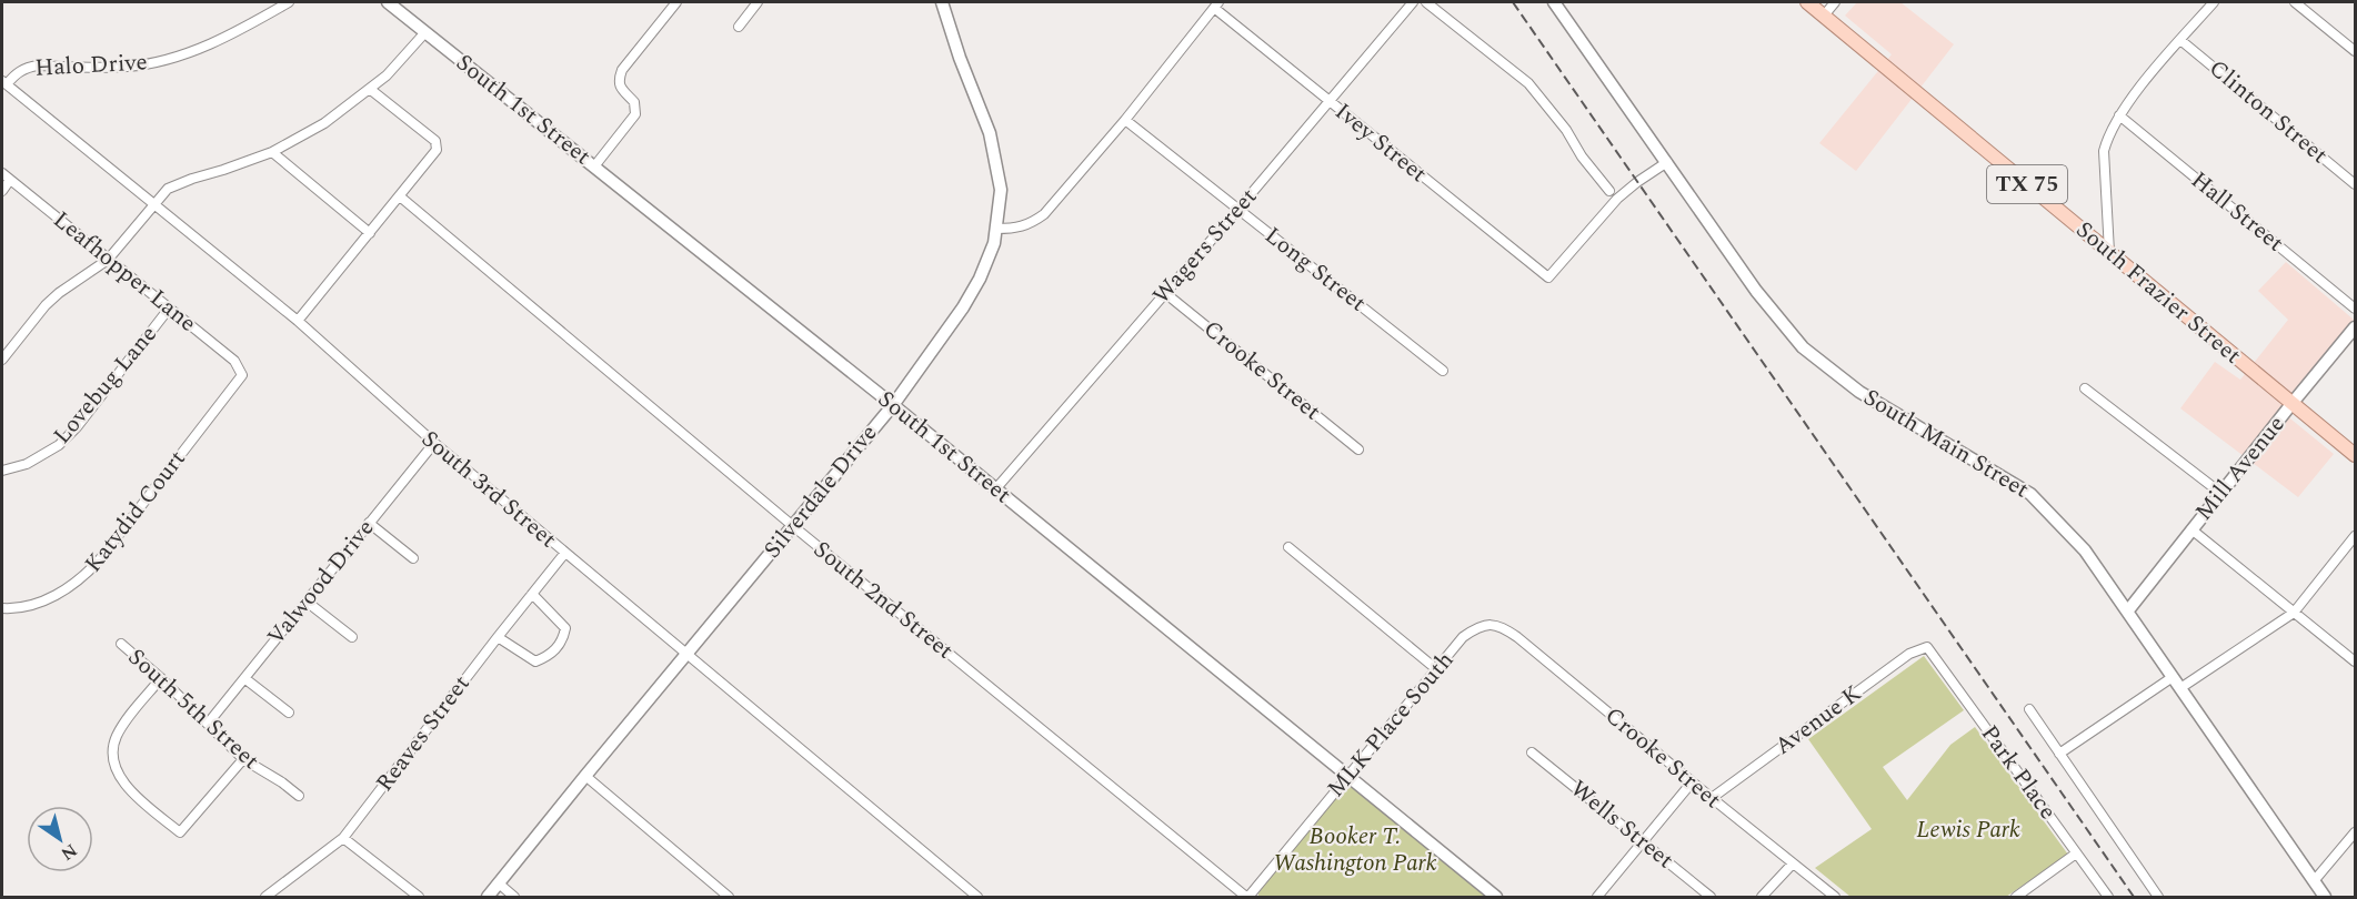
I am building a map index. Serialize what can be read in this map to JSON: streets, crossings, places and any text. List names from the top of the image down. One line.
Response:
{"streets":{"main road":["TX 75","South Frazier Street"],"street":["Halo Drive","South 1st Street","Clinton Street","Ivey Street","Hall Street","Wagers Street","Long Street","Leafhopper Lane","Crooke Street","Lovebug Lane","South Main Street","Mill Avenue","South 3rd Street","Silverdale Drive","Katydid Court","Valwood Drive","South 2nd Street","South 5th Street","Avenue K","MLK Place South","Reaves Street","Park Place","Wells Street"]},"crossings":[["Halo Drive","South 3rd Street"],["South 1st Street","Wagers Street"],["South 1st Street","Silverdale Drive"],["South 1st Street","MLK Place South"],["Ivey Street","Wagers Street"],["Ivey Street","South Main Street"],["Wagers Street","Long Street"],["Wagers Street","Crooke Street"],["Leafhopper Lane","Lovebug Lane"],["Leafhopper Lane","Katydid Court"],["South Frazier Street","Mill Avenue"],["Crooke Street","Avenue K"],["Crooke Street","MLK Place South"],["South Main Street","Mill Avenue"],["South 3rd Street","Silverdale Drive"],["South 3rd Street","Valwood Drive"],["South 3rd Street","Reaves Street"],["Silverdale Drive","South 2nd Street"],["Valwood Drive","South 5th Street"],["South 2nd Street","MLK Place South"],["Avenue K","Park Place"]],"parks":["Lewis Park","Booker T. Washington Park"],"north":"bottom right"}
